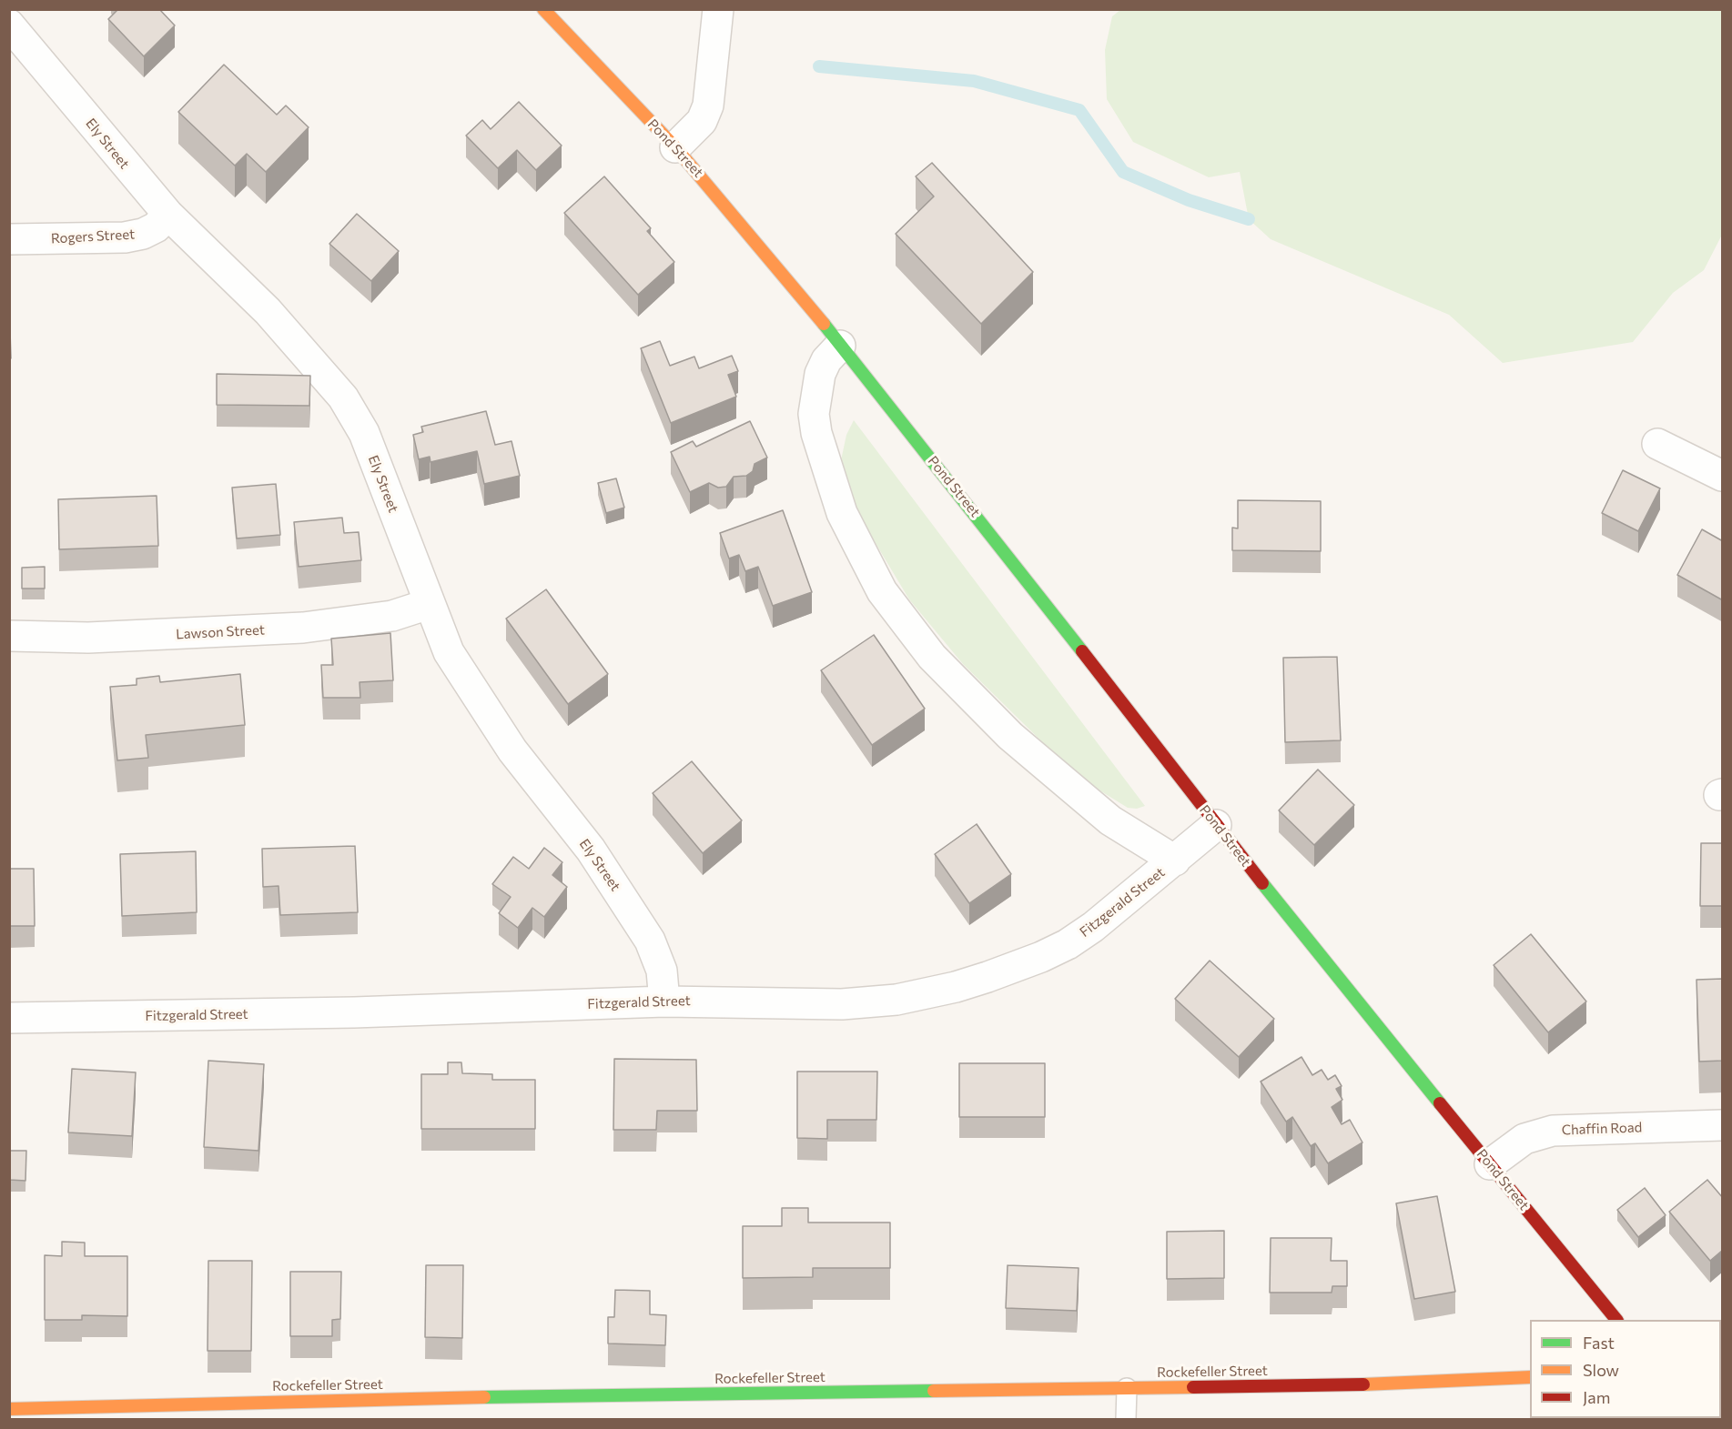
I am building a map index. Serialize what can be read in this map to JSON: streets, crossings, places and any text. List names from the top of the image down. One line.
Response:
{"streets":{"main road":["Pond Street","Rockefeller Street"],"street":["Ely Street","Rogers Street","Lawson Street","Fitzgerald Street","Chaffin Road"]},"crossings":[["Ely Street","Rogers Street"],["Ely Street","Lawson Street"],["Ely Street","Fitzgerald Street"],["Pond Street","Fitzgerald Street"],["Pond Street","Chaffin Road"]],"legend":["Fast","Slow","Jam"]}
